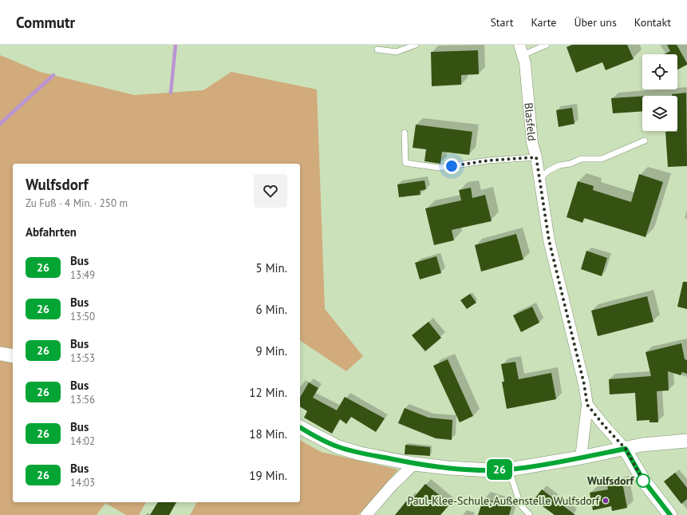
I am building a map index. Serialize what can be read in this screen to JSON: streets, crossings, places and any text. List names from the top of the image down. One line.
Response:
{"streets":{"street":["Blasfeld"]},"places":["Wulfsdorf","Paul-Klee-Schule, Außenstelle Wulfsdorf"],"lines":["bus line 26"],"page":{"header":"Commutr","nav":["Start","Karte","Über uns","Kontakt"],"on_map":"26","heading":[["Wulfsdorf","Zu Fuß · 4 Min. · 250 m"],"Abfahrten"],"list":[{"mark":"26","name":"Bus","note":"13:49","value":"5 Min."},{"mark":"26","name":"Bus","note":"13:50","value":"6 Min."},{"mark":"26","name":"Bus","note":"13:53","value":"9 Min."},{"mark":"26","name":"Bus","note":"13:56","value":"12 Min."},{"mark":"26","name":"Bus","note":"14:02","value":"18 Min."},{"mark":"26","name":"Bus","note":"14:03","value":"19 Min."}]}}
